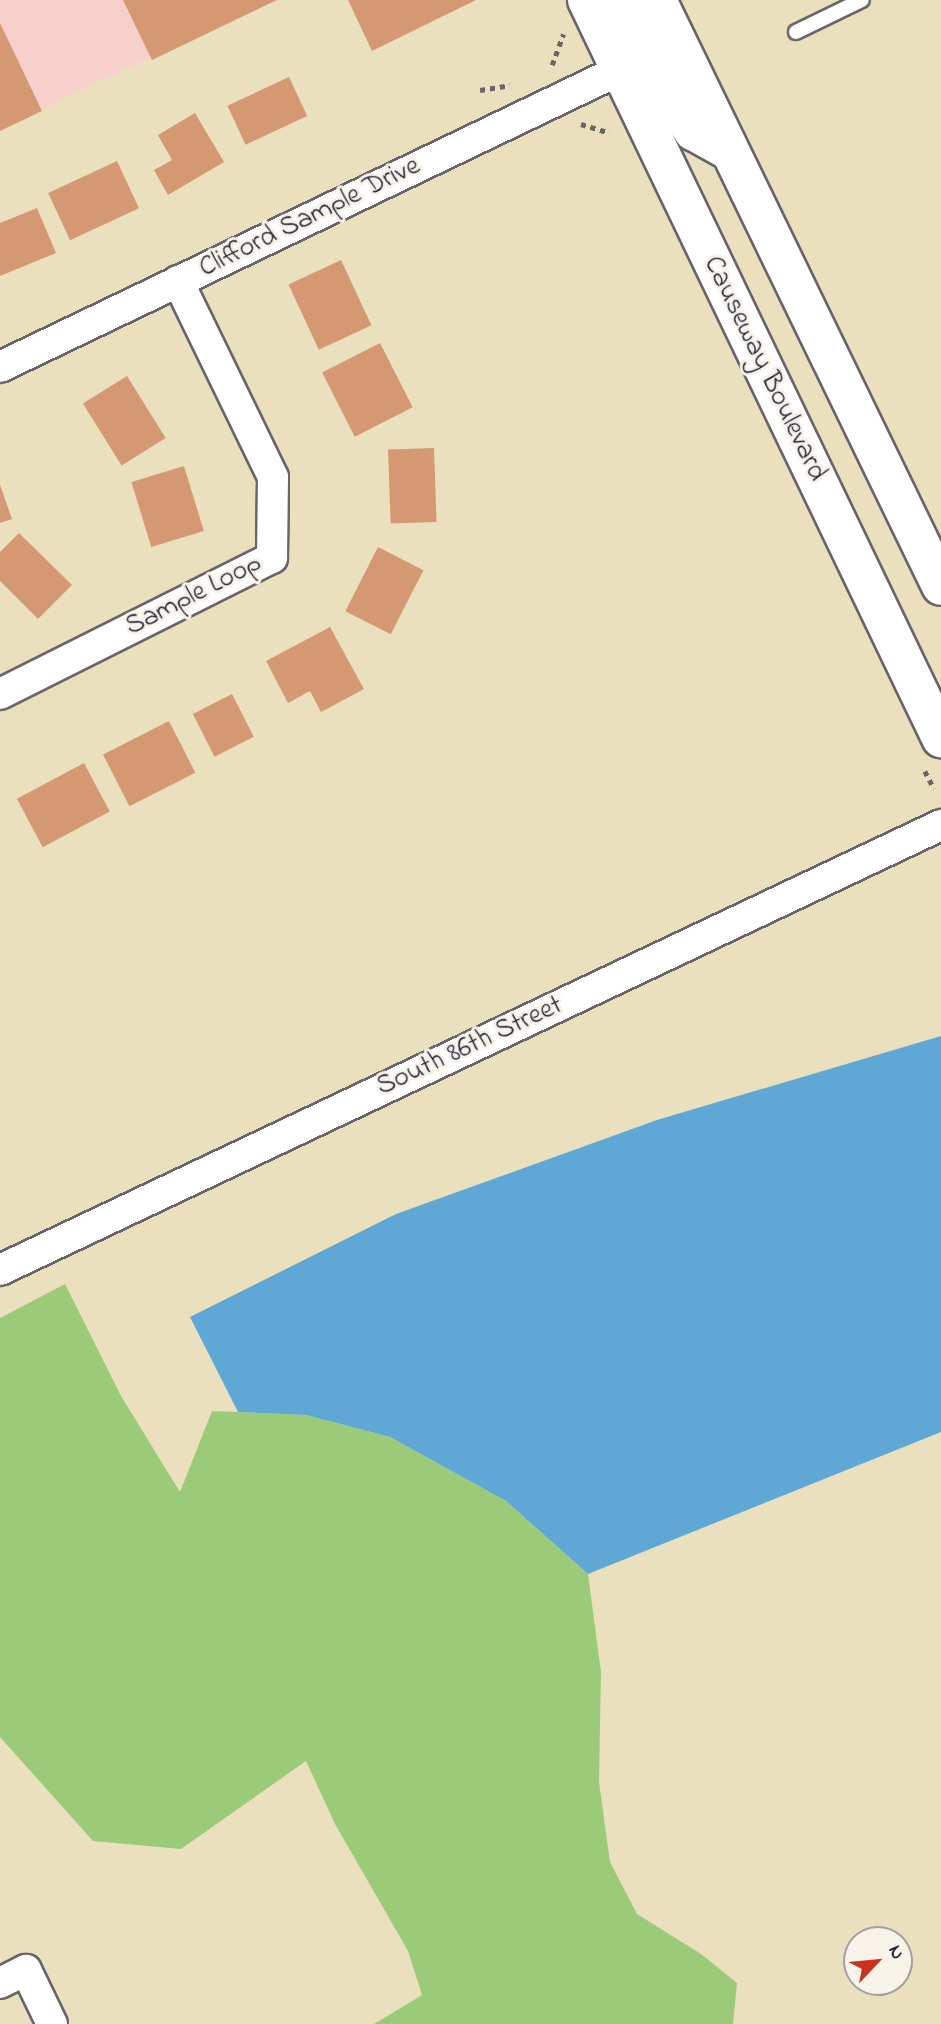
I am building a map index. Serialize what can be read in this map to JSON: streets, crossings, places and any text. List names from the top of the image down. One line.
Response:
{"streets":{"main road":["Causeway Boulevard"],"street":["Clifford Sample Drive","Sample Loop","South 86th Street"]},"crossings":[["Clifford Sample Drive","Causeway Boulevard"],["Clifford Sample Drive","Sample Loop"]],"north":"top right"}
